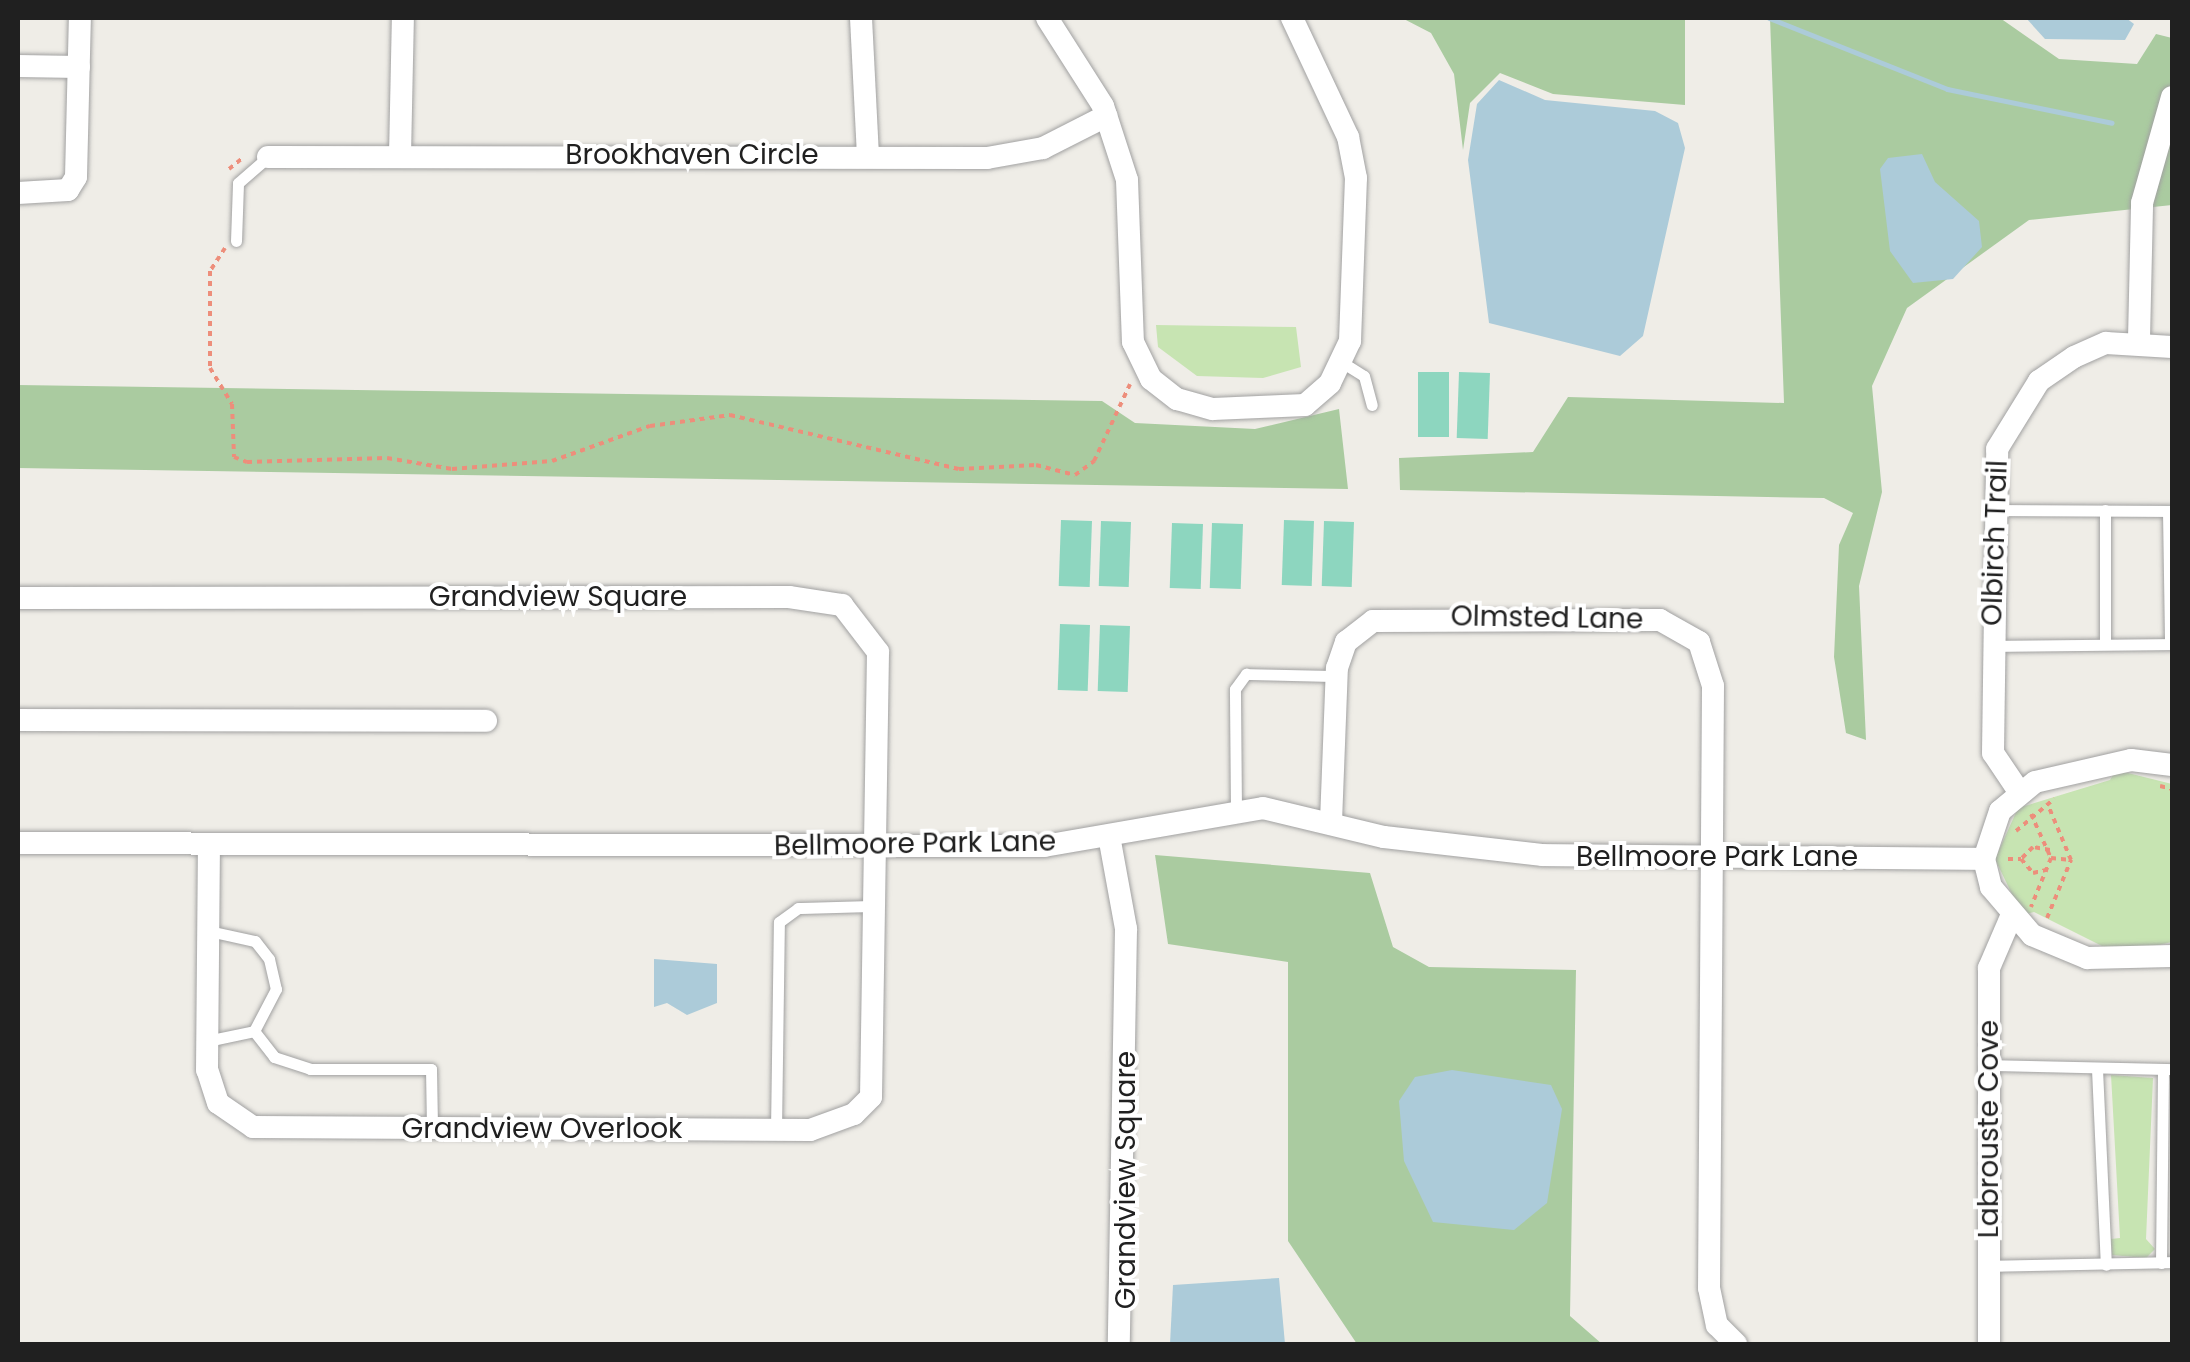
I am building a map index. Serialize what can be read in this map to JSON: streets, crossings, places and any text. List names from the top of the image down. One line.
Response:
{"streets":{"street":["Brookhaven Circle","Olbirch Trail","Grandview Square","Olmsted Lane","Bellmoore Park Lane","Grandview Overlook","Labrouste Cove"]},"crossings":[["Grandview Square","Bellmoore Park Lane"],["Grandview Square","Grandview Overlook"],["Olmsted Lane","Bellmoore Park Lane"],["Bellmoore Park Lane","Grandview Overlook"]]}
